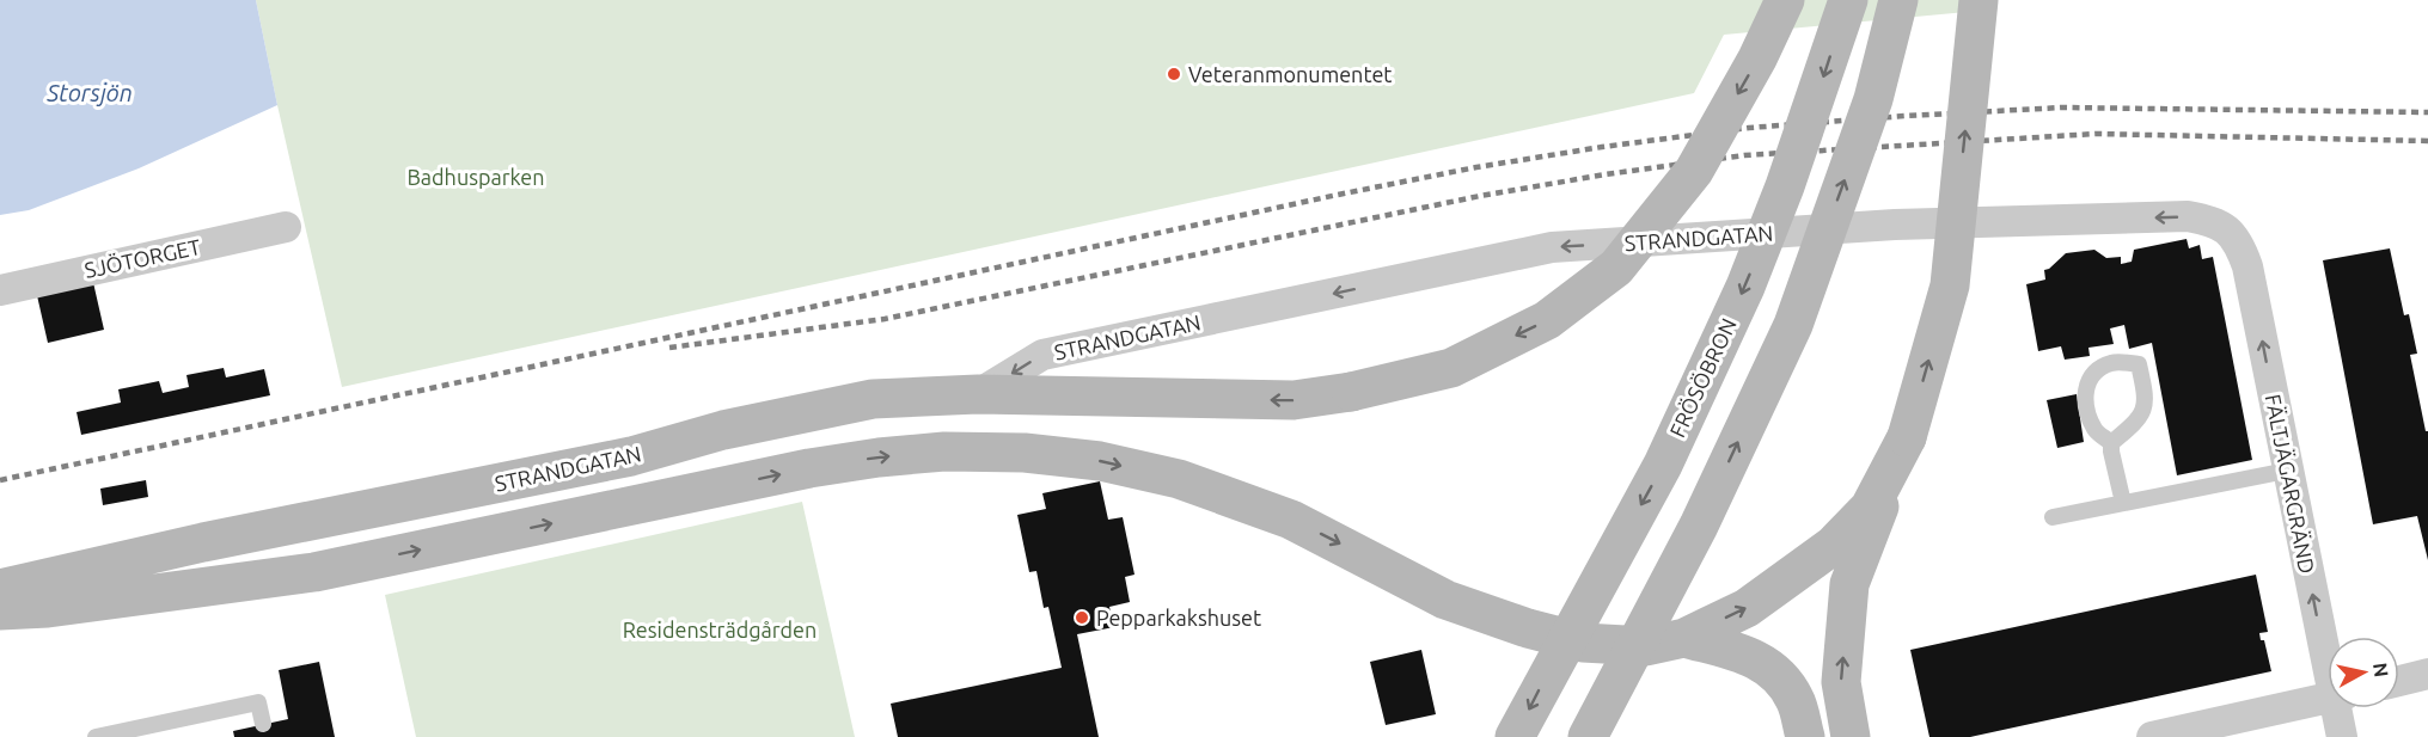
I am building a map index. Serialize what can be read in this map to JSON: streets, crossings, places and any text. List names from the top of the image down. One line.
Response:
{"streets":{"main road":["STRANDGATAN","FRÖSÖBRON"],"street":["SJÖTORGET","FÄLTJÄGARGRÄND"]},"crossings":[["STRANDGATAN","FÄLTJÄGARGRÄND"]],"one_way":["STRANDGATAN","FÄLTJÄGARGRÄND"],"water":["Storsjön"],"parks":["Badhusparken","Residensträdgården"],"places":["Veteranmonumentet","Pepparkakshuset"],"north":"right"}
